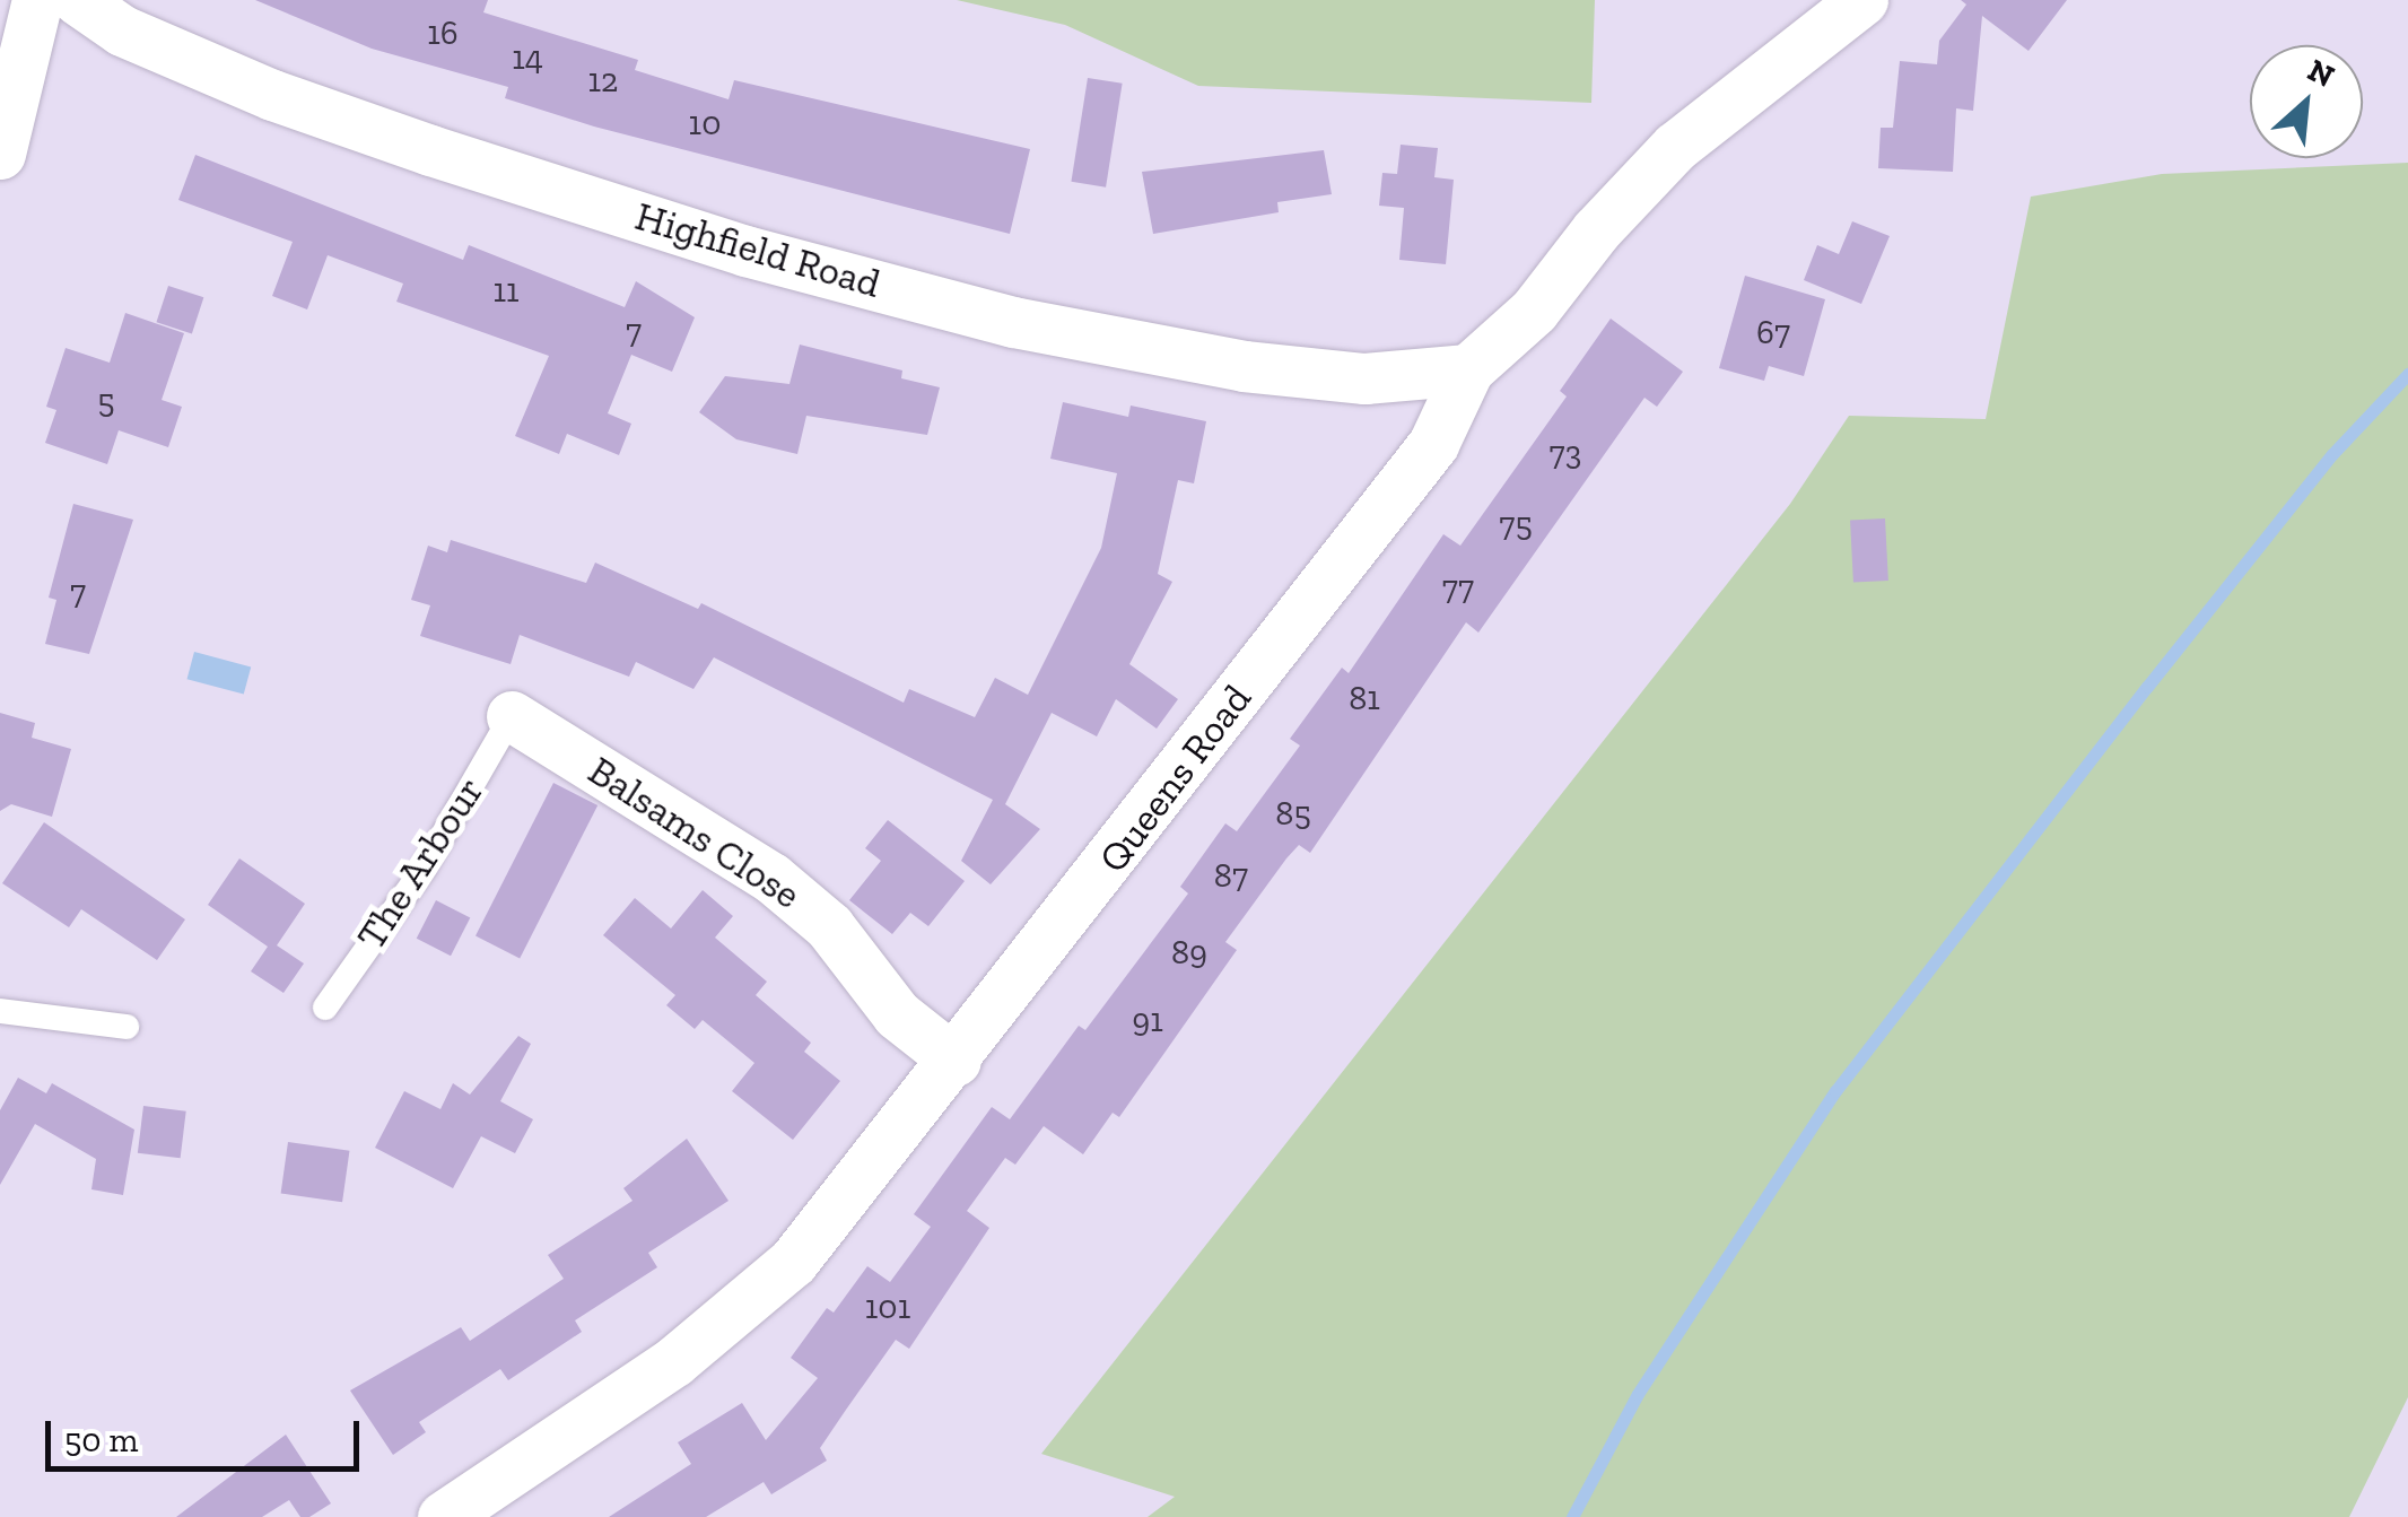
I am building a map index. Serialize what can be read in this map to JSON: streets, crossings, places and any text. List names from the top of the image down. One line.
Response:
{"streets":{"street":["Highfield Road","Queens Road","Balsams Close"],"lane":["The Arbour"]},"crossings":[["Highfield Road","Queens Road"],["Queens Road","Balsams Close"],["Balsams Close","The Arbour"]],"house_numbers":["16","14","12","10","11","7","67","5","73","75","77","7","81","85","87","89","91","101"],"scale_bar":"50 m","north":"top right"}
